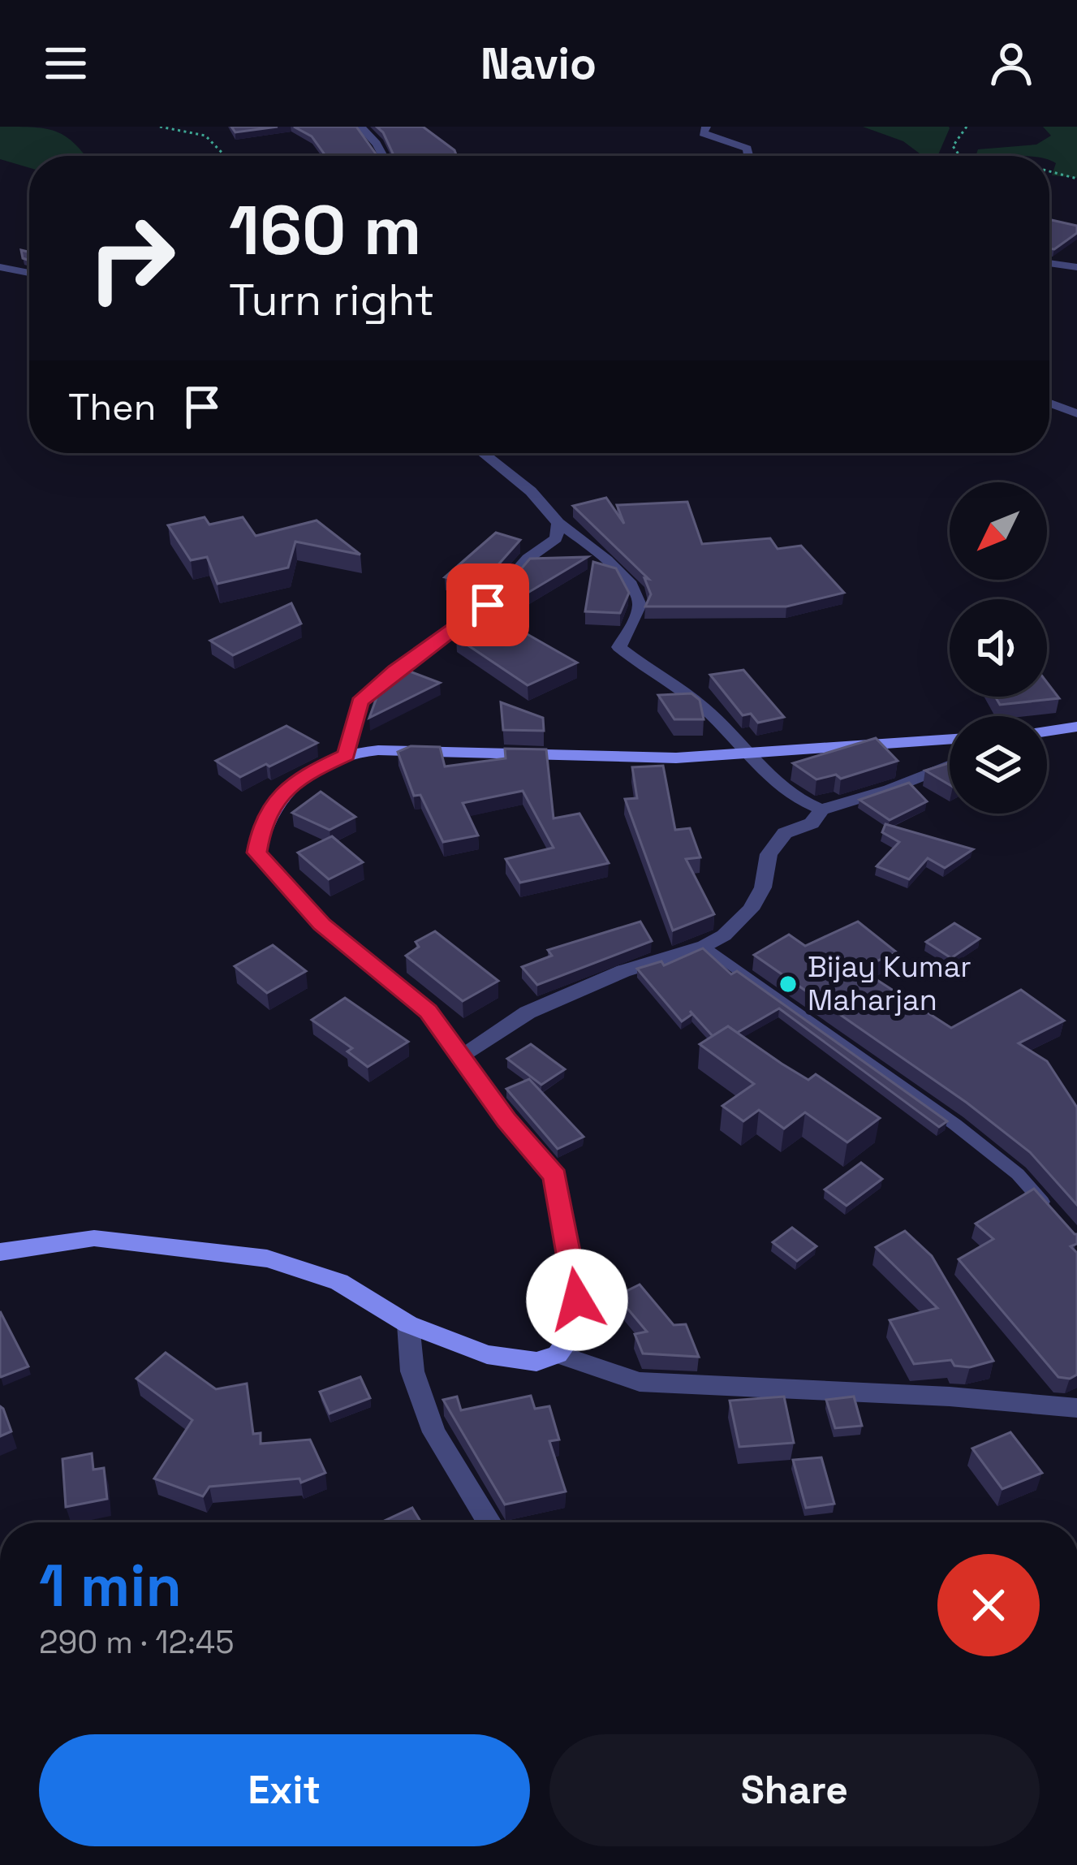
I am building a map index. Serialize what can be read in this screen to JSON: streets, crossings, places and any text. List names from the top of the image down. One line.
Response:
{"places":["Bijay Kumar Maharjan"],"north":"bottom left","page":{"header":"Navio","turn":["160 m","Turn right"],"then":"Then","heading":["1 min","290 m · 12:45"],"buttons":["Exit","Share"]}}
